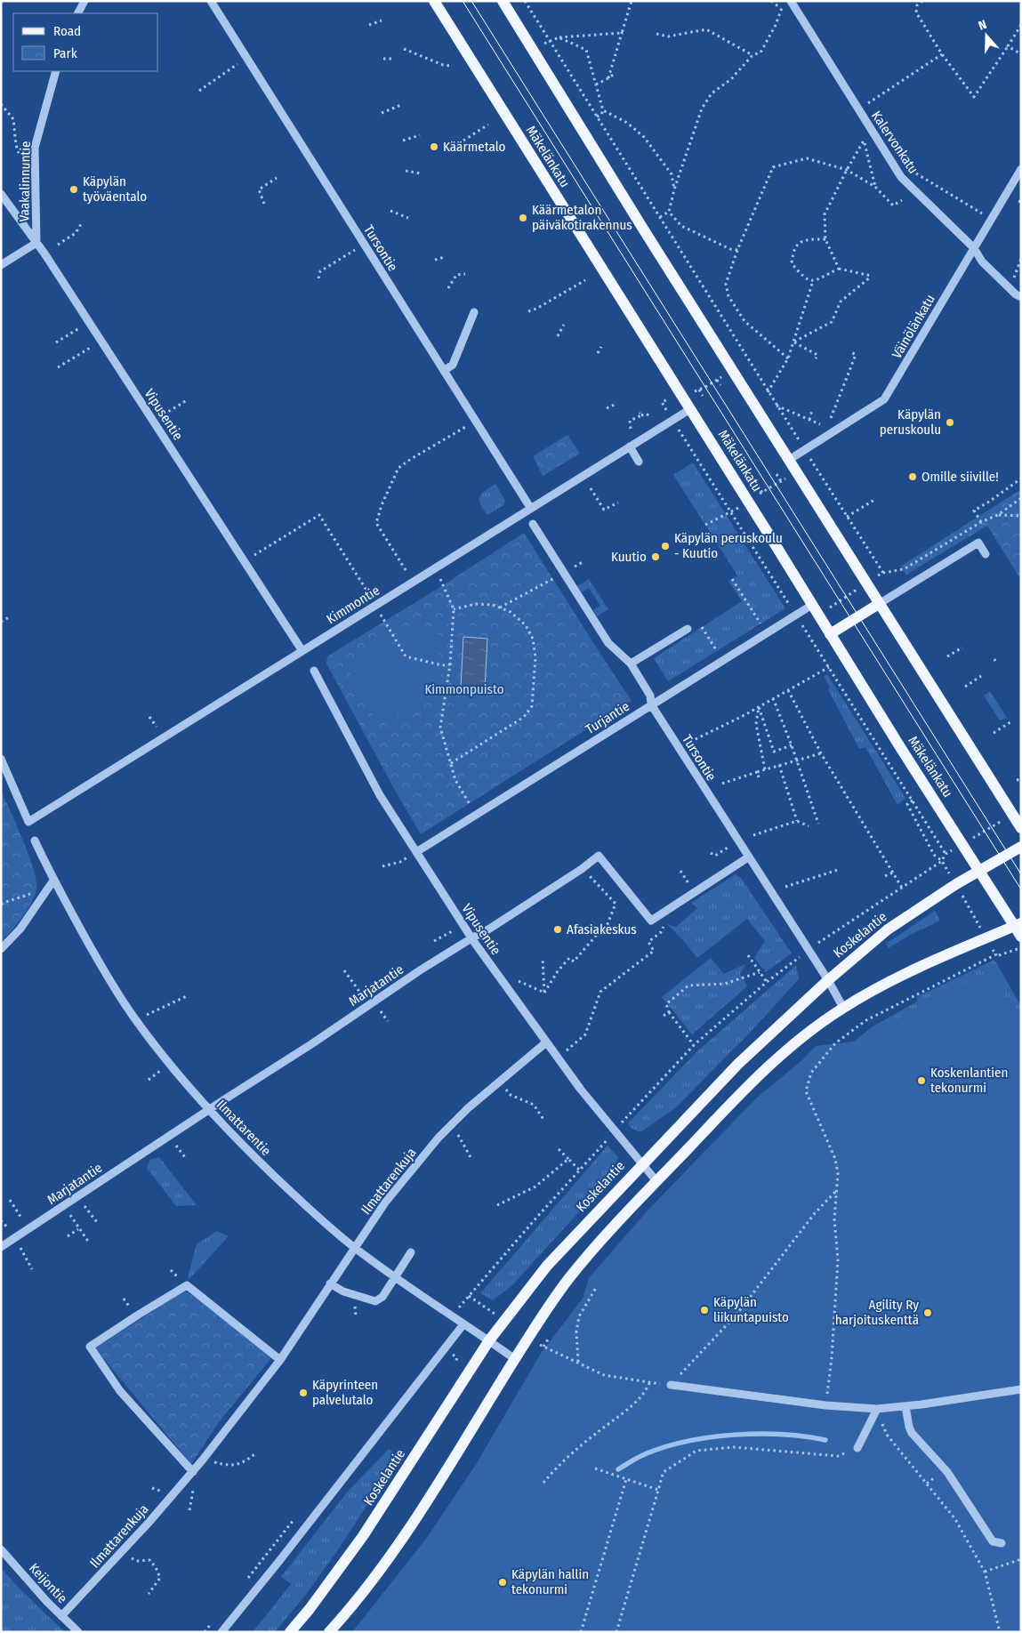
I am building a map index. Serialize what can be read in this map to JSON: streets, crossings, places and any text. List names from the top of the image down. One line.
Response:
{"streets":{"main road":["Mäkelänkatu","Koskelantie"],"street":["Kalervonkatu","Vaakalinnuntie","Tursontie","Väinölänkatu","Vipusentie","Kimmontie","Turjantie","Marjatantie","Ilmattarentie","Ilmattarenkuja","Keijontie"]},"crossings":[["Kalervonkatu","Väinölänkatu"],["Mäkelänkatu","Kimmontie"],["Mäkelänkatu","Turjantie"],["Mäkelänkatu","Koskelantie"],["Vaakalinnuntie","Vipusentie"],["Tursontie","Kimmontie"],["Tursontie","Turjantie"],["Tursontie","Koskelantie"],["Tursontie","Marjatantie"],["Vipusentie","Kimmontie"],["Vipusentie","Turjantie"],["Vipusentie","Koskelantie"],["Vipusentie","Marjatantie"],["Vipusentie","Ilmattarenkuja"],["Koskelantie","Ilmattarentie"],["Marjatantie","Ilmattarentie"],["Ilmattarentie","Ilmattarenkuja"],["Ilmattarenkuja","Keijontie"]],"parks":["Kimmonpuisto"],"places":["Käärmetalo","Käpylän työväentalo","Käärmetalon päiväkotirakennus","Käpylän peruskoulu","Omille siiville!","Käpylän peruskoulu - Kuutio","Kuutio","Afasiakeskus","Koskenlantien tekonurmi","Käpylän liikuntapuisto","Agility Ry harjoituskenttä","Käpyrinteen palvelutalo","Käpylän hallin tekonurmi"],"legend":["Road","Park"],"north":"top"}
